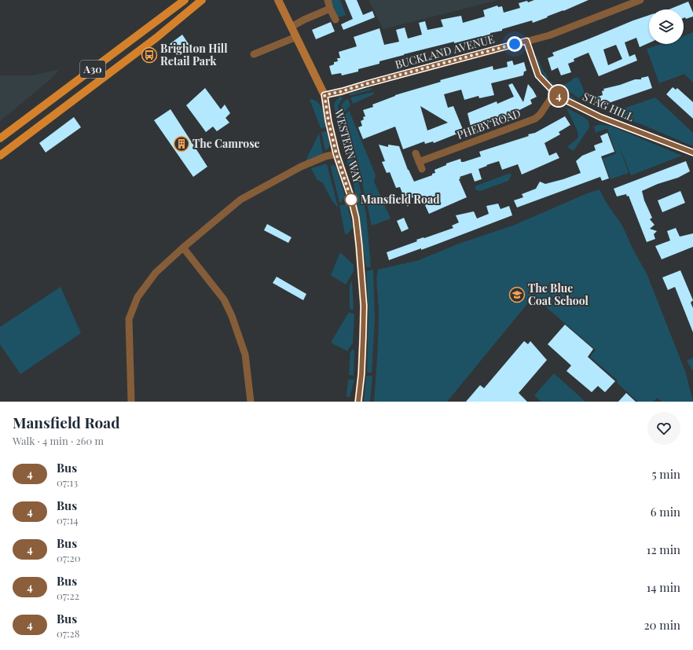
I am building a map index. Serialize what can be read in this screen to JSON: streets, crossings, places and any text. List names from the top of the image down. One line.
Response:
{"streets":{"main road":["A30"],"street":["BUCKLAND AVENUE","STAG HILL","PHEBY ROAD","WESTERN WAY"]},"crossings":[["BUCKLAND AVENUE","STAG HILL"],["BUCKLAND AVENUE","WESTERN WAY"],["STAG HILL","PHEBY ROAD"]],"places":{"bus stop":["Brighton Hill Retail Park"],"building":["The Camrose"],"other":["Mansfield Road"],"school or university":["The Blue Coat School"]},"lines":["bus line 4"],"page":{"on_map":"4","heading":["Mansfield Road","Walk · 4 min · 260 m"],"list":[{"mark":"4","name":"Bus","note":"07:13","value":"5 min"},{"mark":"4","name":"Bus","note":"07:14","value":"6 min"},{"mark":"4","name":"Bus","note":"07:20","value":"12 min"},{"mark":"4","name":"Bus","note":"07:22","value":"14 min"},{"mark":"4","name":"Bus","note":"07:28","value":"20 min"}]}}
